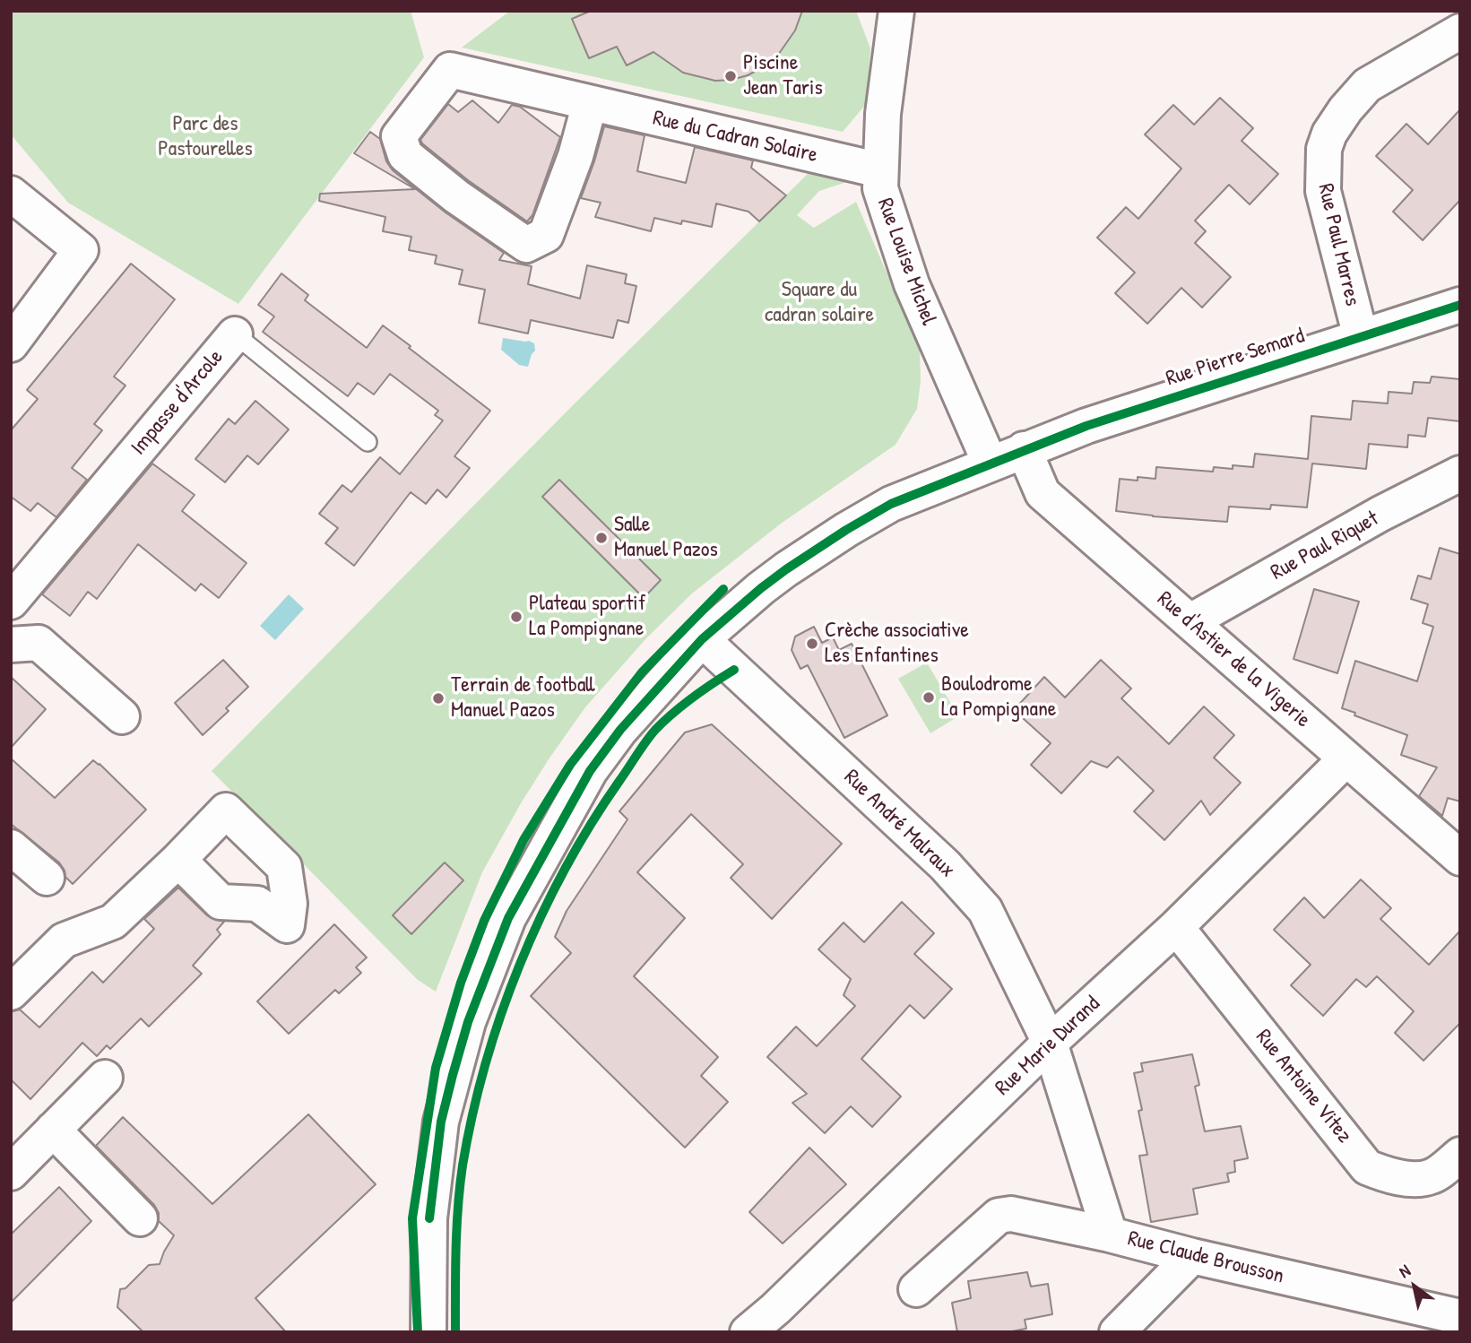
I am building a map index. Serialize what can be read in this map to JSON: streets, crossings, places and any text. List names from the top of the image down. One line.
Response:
{"streets":{"street":["Rue du Cadran Solaire","Rue Paul Marres","Rue Louise Michel","Rue Pierre Semard","Impasse d'Arcole","Rue Paul Riquet","Rue d'Astier de la Vigerie","Rue André Malraux","Rue Marie Durand","Rue Antoine Vitez","Rue Claude Brousson"]},"crossings":[["Rue du Cadran Solaire","Rue Louise Michel"],["Rue Paul Marres","Rue Pierre Semard"],["Rue Louise Michel","Rue Pierre Semard"],["Rue Pierre Semard","Rue d'Astier de la Vigerie"],["Rue Pierre Semard","Rue André Malraux"],["Rue Paul Riquet","Rue d'Astier de la Vigerie"],["Rue d'Astier de la Vigerie","Rue Marie Durand"],["Rue André Malraux","Rue Marie Durand"],["Rue André Malraux","Rue Claude Brousson"],["Rue Marie Durand","Rue Antoine Vitez"],["Rue Marie Durand","Rue Claude Brousson"]],"parks":["Parc des Pastourelles","Square du cadran solaire"],"places":["Piscine Jean Taris","Salle Manuel Pazos","Plateau sportif La Pompignane","Crèche associative Les Enfantines","Boulodrome La Pompignane","Terrain de football Manuel Pazos"],"north":"top left"}
